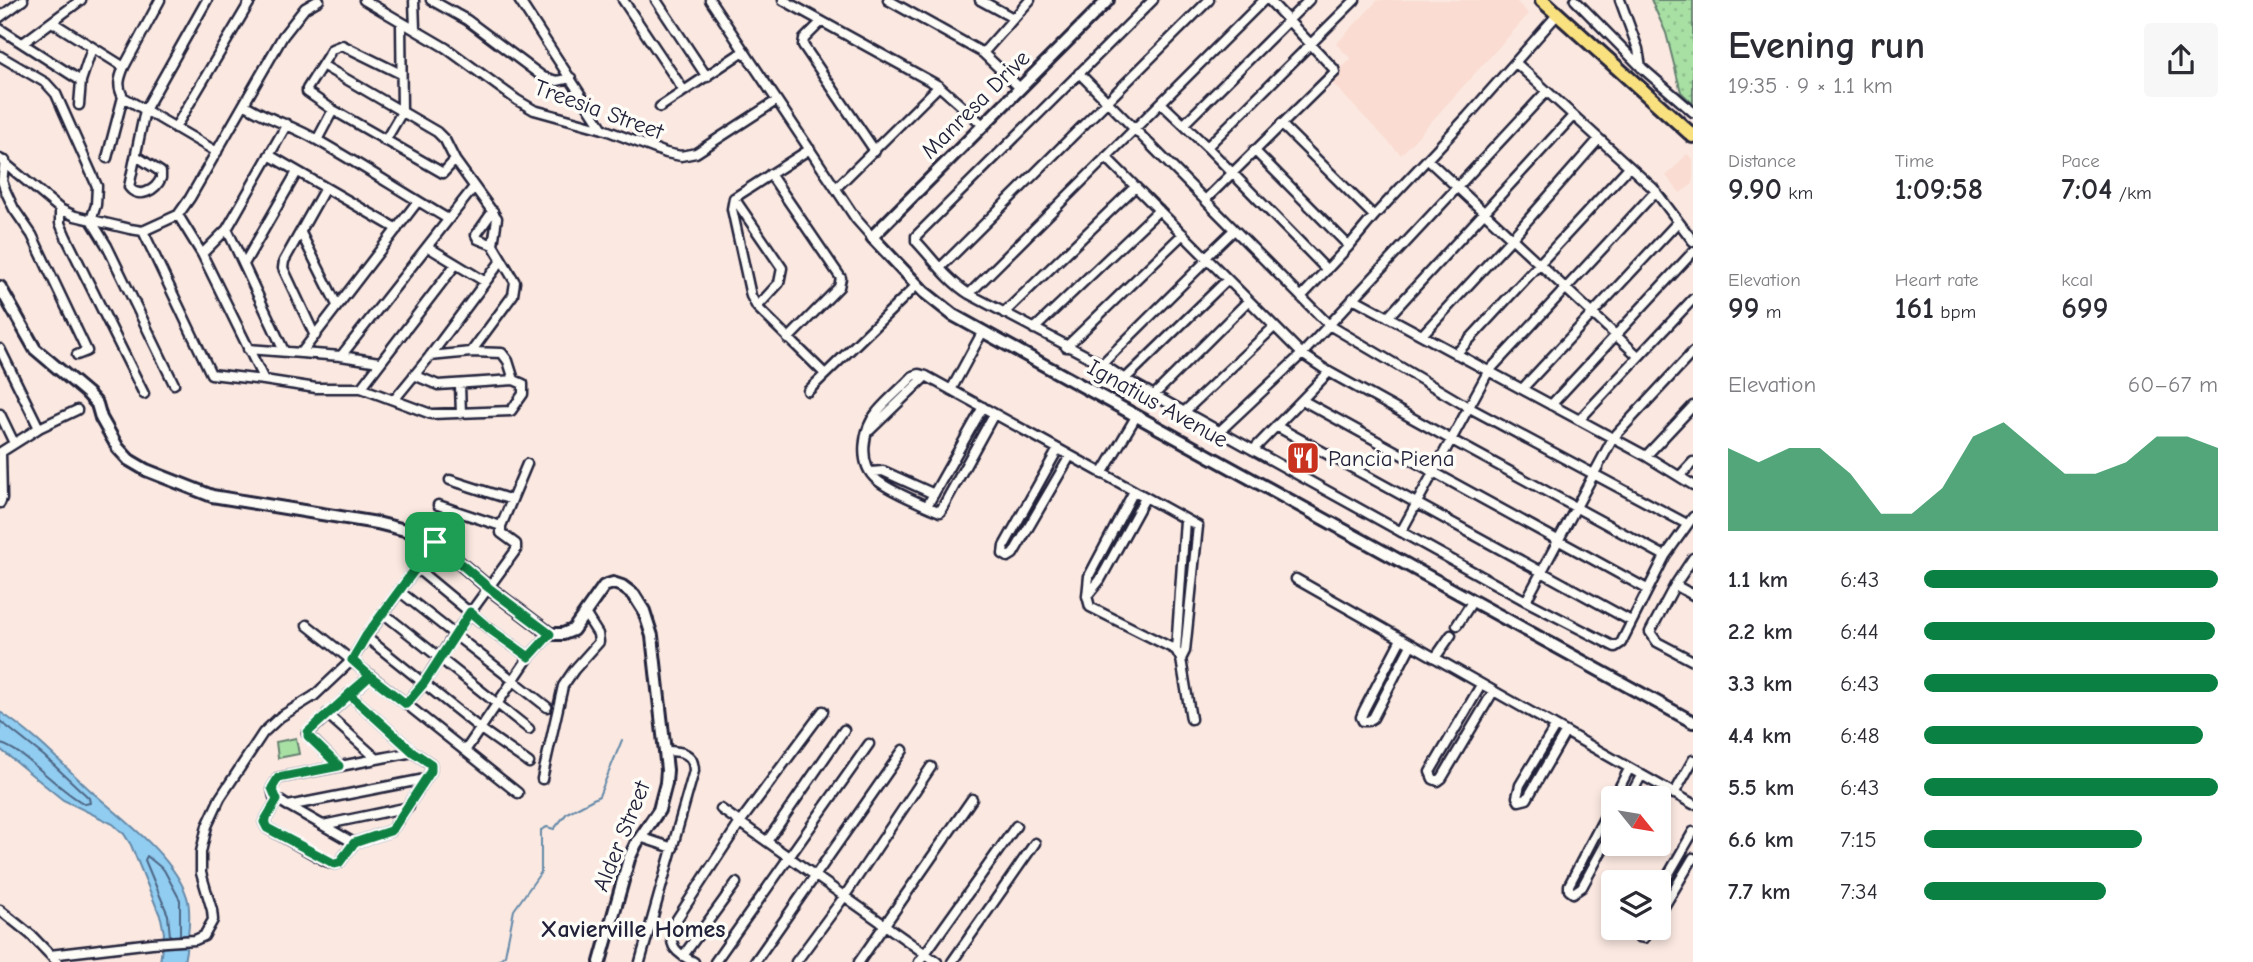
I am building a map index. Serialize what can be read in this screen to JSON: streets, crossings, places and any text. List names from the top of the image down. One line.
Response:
{"streets":{"street":["Manresa Drive","Treesia Street","Ignatius Avenue","Alder Street"]},"crossings":[["Manresa Drive","Ignatius Avenue"],["Treesia Street","Ignatius Avenue"]],"districts":["Xavierville Homes"],"places":{"restaurant":["Pancia Piena"]},"north":"bottom right","page":{"heading":["Evening run","19:35 · 9 × 1.1 km"],"stats":[["Distance","9.90 km"],["Time","1:09:58"],["Pace","7:04 /km"],["Elevation","99 m"],["Heart rate","161 bpm"],["kcal","699"]],"chart":["Elevation","60–67 m"],"list":[{"name":"1.1 km","note":"6:43"},{"name":"2.2 km","note":"6:44"},{"name":"3.3 km","note":"6:43"},{"name":"4.4 km","note":"6:48"},{"name":"5.5 km","note":"6:43"},{"name":"6.6 km","note":"7:15"},{"name":"7.7 km","note":"7:34"}]}}
